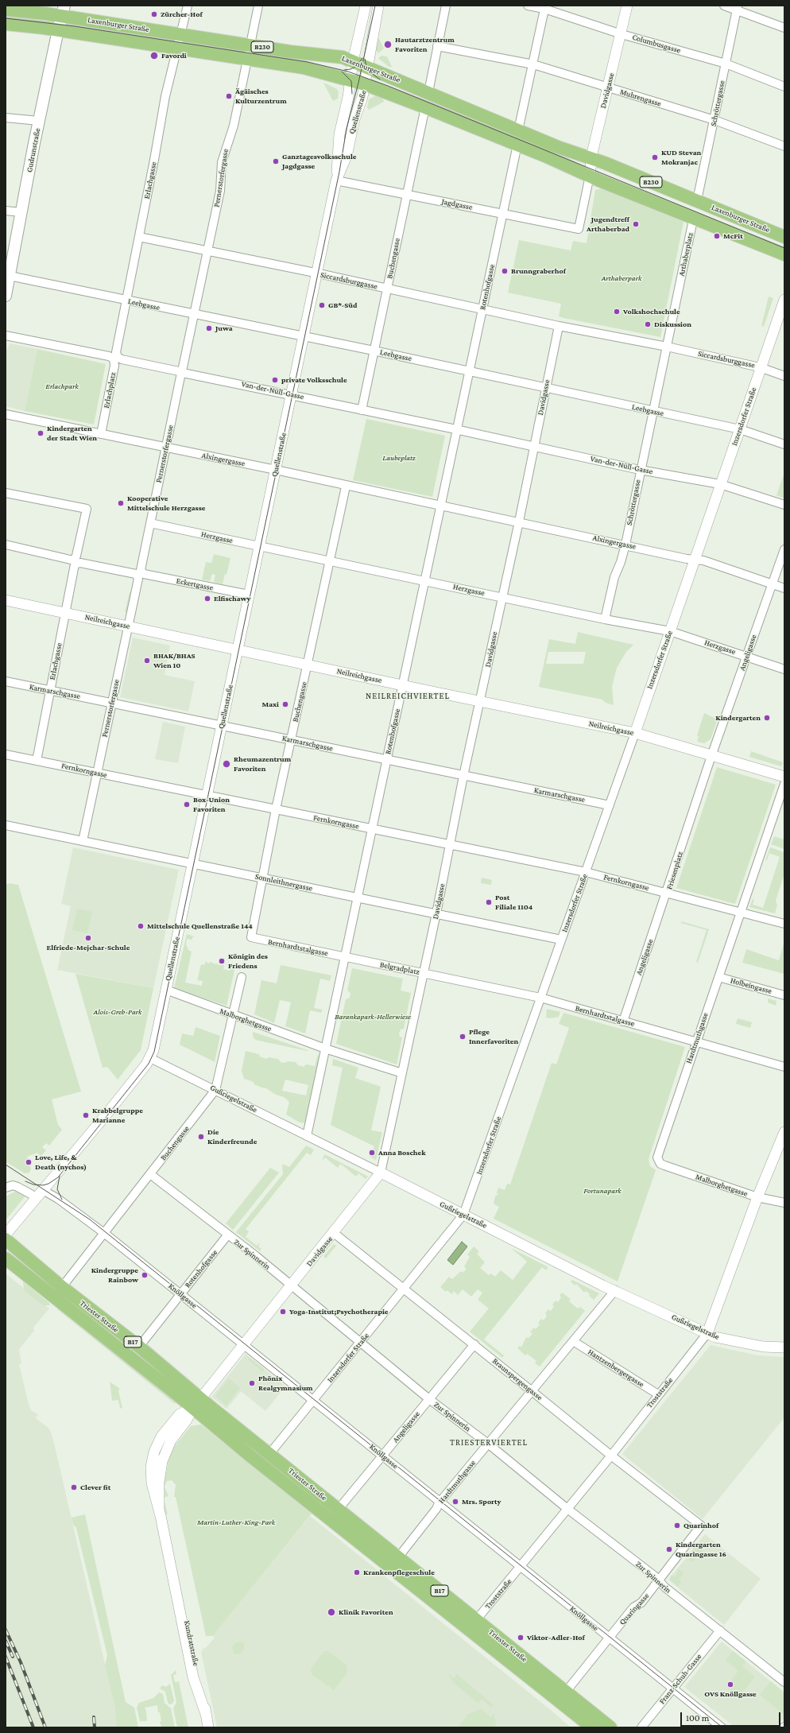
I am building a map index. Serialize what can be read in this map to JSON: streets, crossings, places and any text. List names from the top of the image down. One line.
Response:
{"streets":{"main road":["Laxenburger Straße","B230","Gudrunstraße","Triester Straße","B17"],"street":["Columbusgasse","Davidgasse","Muhrengasse","Schröttergasse","Quellenstraße","Pernerstorfergasse","Erlachgasse","Jagdgasse","Arthaberplatz","Buchengasse","Siccardsburggasse","Rotenhofgasse","Leebgasse","Erlachplatz","Van-der-Nüll-Gasse","Inzersdorfer Straße","Alxingergasse","Herzgasse","Eckertgasse","Neilreichgasse","Angeligasse","Karmarschgasse","Fernkorngasse","Friesenplatz","Sonnleithnergasse","Bernhardtstalgasse","Belgradplatz","Holbeingasse","Malborghetgasse","Hardtmuthgasse","Gußriegelstraße","Zur Spinnerin","Knöllgasse","Hantzenbergergasse","Braunspergengasse","Troststraße","Quaringasse","Kundratstraße","Franz-Schuh-Gasse"]},"crossings":[["Laxenburger Straße","B230"],["Laxenburger Straße","Davidgasse"],["Laxenburger Straße","Schröttergasse"],["Laxenburger Straße","Quellenstraße"],["Laxenburger Straße","Gudrunstraße"],["Laxenburger Straße","Pernerstorfergasse"],["Laxenburger Straße","Erlachgasse"],["Laxenburger Straße","Jagdgasse"],["Laxenburger Straße","Arthaberplatz"],["Laxenburger Straße","Buchengasse"],["Laxenburger Straße","Rotenhofgasse"],["Columbusgasse","Davidgasse"],["Columbusgasse","Schröttergasse"],["B230","Davidgasse"],["B230","Schröttergasse"],["B230","Jagdgasse"],["B230","Arthaberplatz"],["Davidgasse","Muhrengasse"],["Davidgasse","Jagdgasse"],["Davidgasse","Siccardsburggasse"],["Davidgasse","Leebgasse"],["Davidgasse","Van-der-Nüll-Gasse"],["Davidgasse","Alxingergasse"],["Davidgasse","Herzgasse"],["Davidgasse","Neilreichgasse"],["Davidgasse","Karmarschgasse"],["Davidgasse","Fernkorngasse"],["Davidgasse","Sonnleithnergasse"],["Davidgasse","Bernhardtstalgasse"],["Davidgasse","Belgradplatz"],["Davidgasse","Gußriegelstraße"],["Davidgasse","Zur Spinnerin"],["Davidgasse","Knöllgasse"],["Davidgasse","Triester Straße"],["Davidgasse","Braunspergengasse"],["Davidgasse","Kundratstraße"],["Muhrengasse","Schröttergasse"],["Schröttergasse","Arthaberplatz"],["Schröttergasse","Siccardsburggasse"],["Schröttergasse","Leebgasse"],["Schröttergasse","Van-der-Nüll-Gasse"],["Schröttergasse","Alxingergasse"],["Schröttergasse","Herzgasse"],["Quellenstraße","Jagdgasse"],["Quellenstraße","Siccardsburggasse"],["Quellenstraße","Leebgasse"],["Quellenstraße","Van-der-Nüll-Gasse"],["Quellenstraße","Alxingergasse"],["Quellenstraße","Herzgasse"],["Quellenstraße","Eckertgasse"],["Quellenstraße","Neilreichgasse"],["Quellenstraße","Karmarschgasse"],["Quellenstraße","Fernkorngasse"],["Quellenstraße","Sonnleithnergasse"],["Quellenstraße","Malborghetgasse"],["Quellenstraße","Gußriegelstraße"],["Quellenstraße","Knöllgasse"],["Gudrunstraße","Leebgasse"],["Pernerstorfergasse","Siccardsburggasse"],["Pernerstorfergasse","Leebgasse"],["Pernerstorfergasse","Van-der-Nüll-Gasse"],["Pernerstorfergasse","Alxingergasse"],["Pernerstorfergasse","Herzgasse"],["Pernerstorfergasse","Eckertgasse"],["Pernerstorfergasse","Neilreichgasse"],["Pernerstorfergasse","Karmarschgasse"],["Pernerstorfergasse","Fernkorngasse"],["Pernerstorfergasse","Sonnleithnergasse"],["Erlachgasse","Siccardsburggasse"],["Erlachgasse","Leebgasse"],["Erlachgasse","Van-der-Nüll-Gasse"],["Erlachgasse","Eckertgasse"],["Erlachgasse","Neilreichgasse"],["Erlachgasse","Karmarschgasse"],["Erlachgasse","Fernkorngasse"],["Jagdgasse","Buchengasse"],["Jagdgasse","Rotenhofgasse"],["Arthaberplatz","Siccardsburggasse"],["Buchengasse","Siccardsburggasse"],["Buchengasse","Leebgasse"],["Buchengasse","Van-der-Nüll-Gasse"],["Buchengasse","Alxingergasse"],["Buchengasse","Herzgasse"],["Buchengasse","Neilreichgasse"],["Buchengasse","Karmarschgasse"],["Buchengasse","Fernkorngasse"],["Buchengasse","Sonnleithnergasse"],["Buchengasse","Bernhardtstalgasse"],["Buchengasse","Malborghetgasse"],["Buchengasse","Gußriegelstraße"],["Buchengasse","Zur Spinnerin"],["Buchengasse","Knöllgasse"],["Buchengasse","Triester Straße"],["Siccardsburggasse","Rotenhofgasse"],["Siccardsburggasse","Inzersdorfer Straße"],["Rotenhofgasse","Leebgasse"],["Rotenhofgasse","Van-der-Nüll-Gasse"],["Rotenhofgasse","Alxingergasse"],["Rotenhofgasse","Herzgasse"],["Rotenhofgasse","Neilreichgasse"],["Rotenhofgasse","Karmarschgasse"],["Rotenhofgasse","Fernkorngasse"],["Rotenhofgasse","Sonnleithnergasse"],["Rotenhofgasse","Bernhardtstalgasse"],["Rotenhofgasse","Belgradplatz"],["Rotenhofgasse","Zur Spinnerin"],["Rotenhofgasse","Knöllgasse"],["Rotenhofgasse","Triester Straße"],["Leebgasse","Inzersdorfer Straße"],["Erlachplatz","Alxingergasse"],["Van-der-Nüll-Gasse","Inzersdorfer Straße"],["Inzersdorfer Straße","Alxingergasse"],["Inzersdorfer Straße","Herzgasse"],["Inzersdorfer Straße","Neilreichgasse"],["Inzersdorfer Straße","Karmarschgasse"],["Inzersdorfer Straße","Fernkorngasse"],["Inzersdorfer Straße","Sonnleithnergasse"],["Inzersdorfer Straße","Bernhardtstalgasse"],["Inzersdorfer Straße","Gußriegelstraße"],["Inzersdorfer Straße","Zur Spinnerin"],["Inzersdorfer Straße","Knöllgasse"],["Inzersdorfer Straße","Triester Straße"],["Inzersdorfer Straße","Braunspergengasse"],["Alxingergasse","Angeligasse"],["Herzgasse","Angeligasse"],["Neilreichgasse","Angeligasse"],["Neilreichgasse","Friesenplatz"],["Angeligasse","Fernkorngasse"],["Angeligasse","Friesenplatz"],["Angeligasse","Bernhardtstalgasse"],["Angeligasse","Zur Spinnerin"],["Angeligasse","Knöllgasse"],["Angeligasse","Triester Straße"],["Angeligasse","Braunspergengasse"],["Fernkorngasse","Friesenplatz"],["Friesenplatz","Hardtmuthgasse"],["Bernhardtstalgasse","Belgradplatz"],["Bernhardtstalgasse","Hardtmuthgasse"],["Holbeingasse","Hardtmuthgasse"],["Malborghetgasse","Hardtmuthgasse"],["Malborghetgasse","Troststraße"],["Hardtmuthgasse","Gußriegelstraße"],["Hardtmuthgasse","Zur Spinnerin"],["Hardtmuthgasse","Knöllgasse"],["Hardtmuthgasse","Triester Straße"],["Hardtmuthgasse","Hantzenbergergasse"],["Hardtmuthgasse","Braunspergengasse"],["Gußriegelstraße","Troststraße"],["Zur Spinnerin","Troststraße"],["Zur Spinnerin","Quaringasse"],["Zur Spinnerin","Franz-Schuh-Gasse"],["Knöllgasse","Troststraße"],["Knöllgasse","Quaringasse"],["Knöllgasse","Franz-Schuh-Gasse"],["Triester Straße","Troststraße"],["Triester Straße","Quaringasse"],["Triester Straße","Kundratstraße"],["Hantzenbergergasse","Troststraße"],["Braunspergengasse","Troststraße"],["Braunspergengasse","Quaringasse"]],"districts":["NEILREICHVIERTEL","TRIESTERVIERTEL"],"parks":["Arthaberpark","Erlachpark","Laubeplatz","Alois-Greb-Park","Barankapark-Hellerwiese","Fortunapark","Martin-Luther-King-Park"],"places":["Zürcher-Hof","Hautarztzentrum Favoriten","Favordi","Ägäisches Kulturzentrum","KUD Stevan Mokranjac","Ganztagesvolksschule Jagdgasse","Jugendtreff Arthaberbad","McFit","Brunngraberhof","GB*-Süd","Volkshochschule","Diskussion","Juwa","private Volksschule","Kindergarten der Stadt Wien","Kooperative Mittelschule Herzgasse","Elfischawy","BHAK/BHAS Wien 10","Maxi","Kindergarten","Rheumazentrum Favoriten","Box-Union Favoriten","Post Filiale 1104","Mittelschule Quellenstraße 144","Elfriede-Mejchar-Schule","Königin des Friedens","Pflege Innerfavoriten","Krabbelgruppe Marianne","Die Kinderfreunde","Anna Boschek","Love, Life, & Death (nychos)","Kindergruppe Rainbow","Yoga-Institut;Psychotherapie","Phönix Realgymnasium","Clever fit","Mrs. Sporty","Quarinhof","Kindergarten Quaringasse 16","Krankenpflegeschule","Klinik Favoriten","Viktor-Adler-Hof","OVS Knöllgasse"],"scale_bar":"100 m"}
